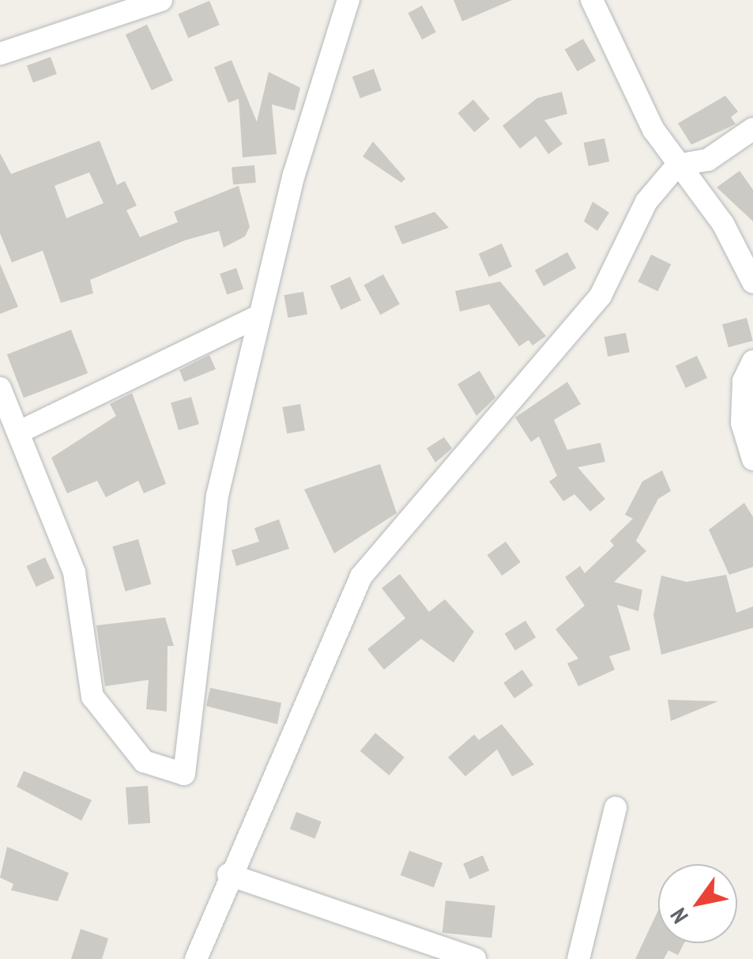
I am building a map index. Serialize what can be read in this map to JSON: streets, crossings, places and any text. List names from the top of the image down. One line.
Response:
{"north":"bottom left"}
